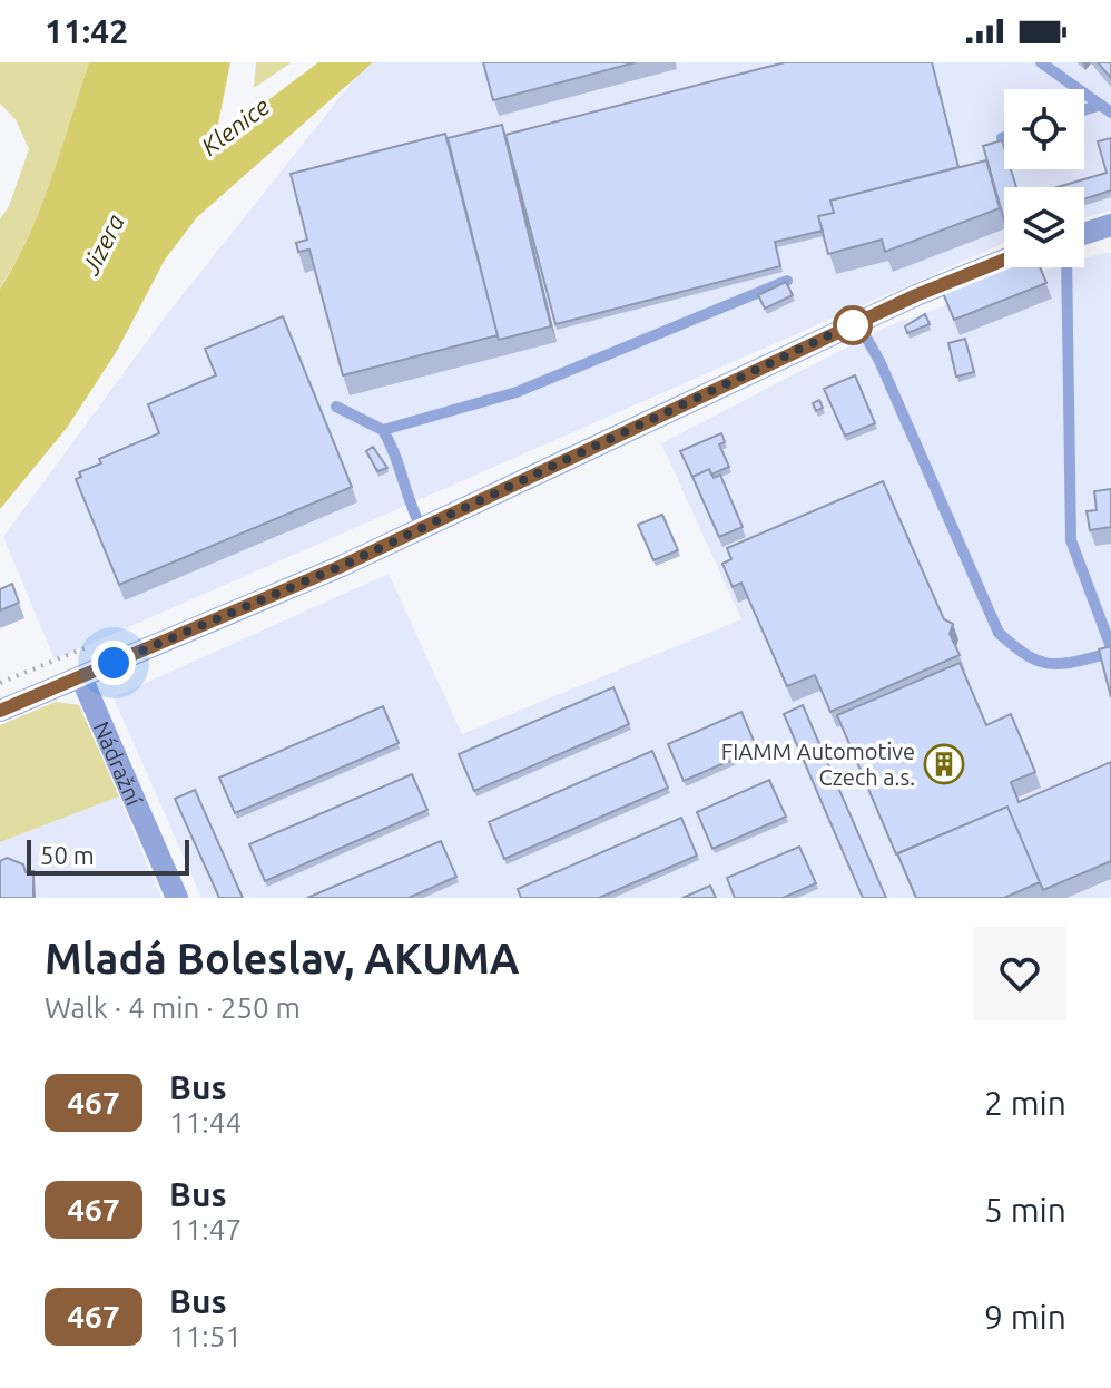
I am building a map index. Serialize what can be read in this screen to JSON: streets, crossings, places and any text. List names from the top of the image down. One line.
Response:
{"streets":{"street":["Nádražní"]},"water":["Klenice","Jizera"],"places":{"building":["FIAMM Automotive Czech a.s."]},"lines":["bus line 467"],"scale_bar":"50 m","page":{"status":"11:42","scale":"50 m","heading":["Mladá Boleslav, AKUMA","Walk · 4 min · 250 m"],"list":[{"mark":"467","name":"Bus","note":"11:44","value":"2 min"},{"mark":"467","name":"Bus","note":"11:47","value":"5 min"},{"mark":"467","name":"Bus","note":"11:51","value":"9 min"}]}}
